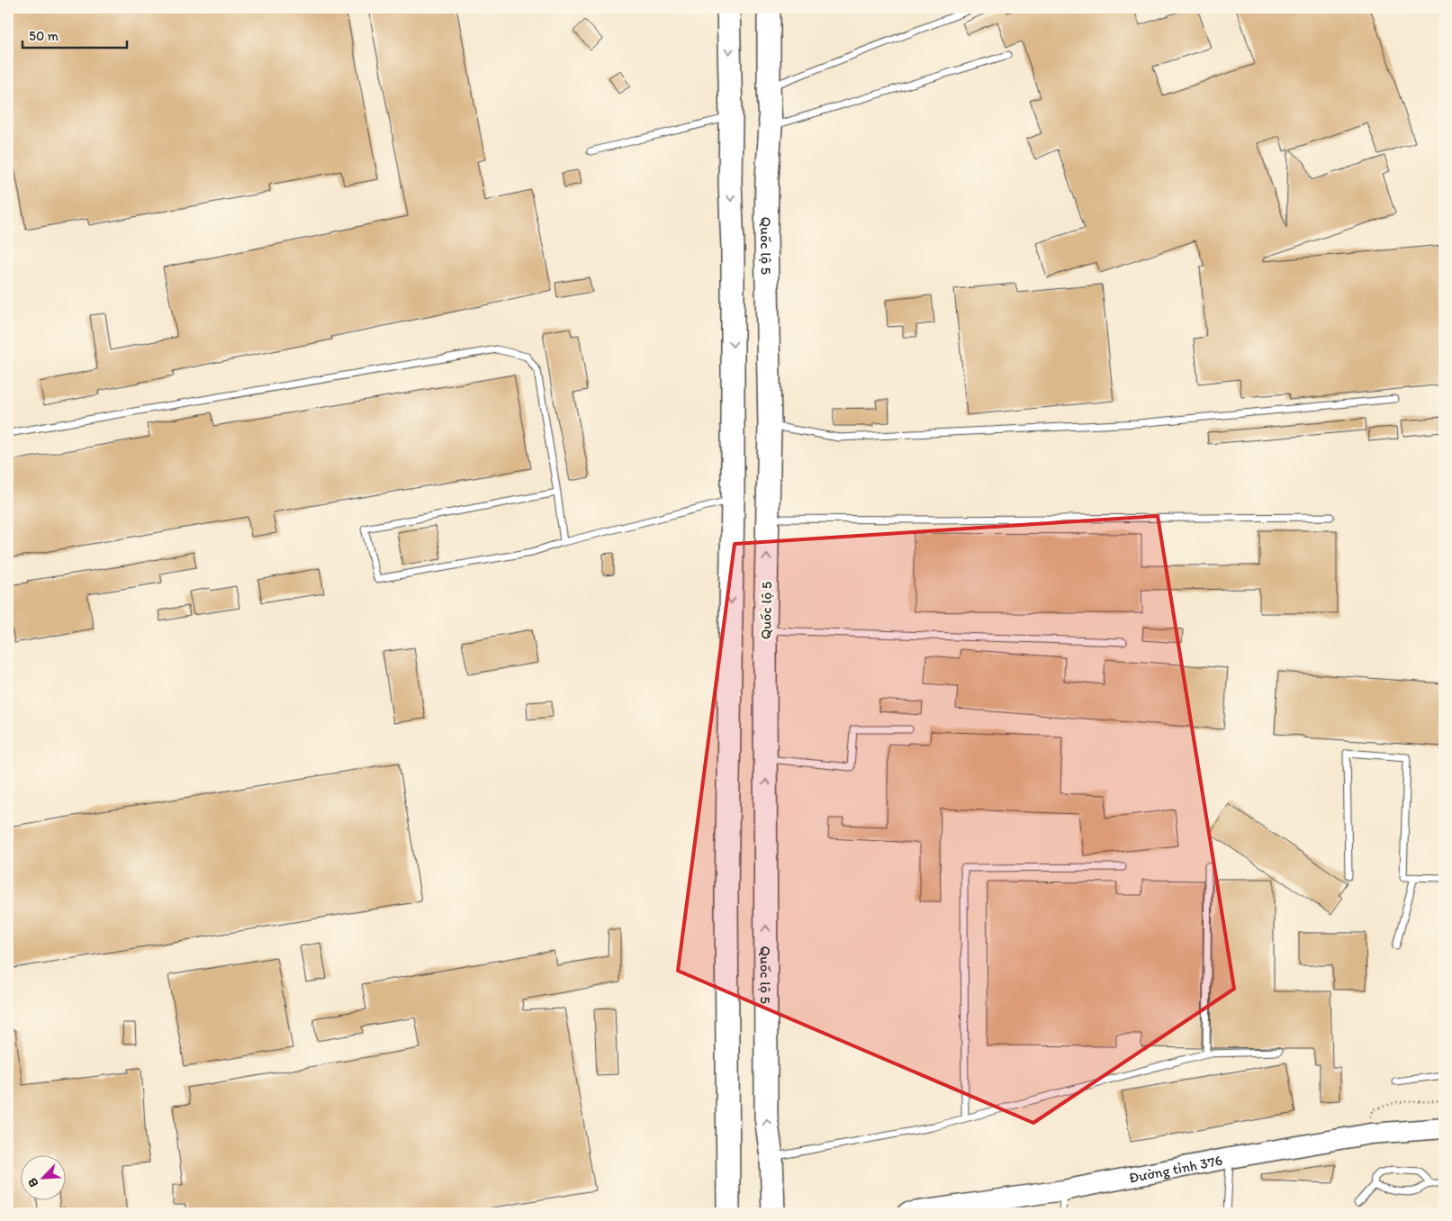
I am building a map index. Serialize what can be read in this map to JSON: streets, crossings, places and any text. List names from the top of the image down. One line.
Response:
{"streets":{"highway":["Quốc lộ 5"],"main road":["Đường tỉnh 376"]},"scale_bar":"50 m","north":"bottom left"}
